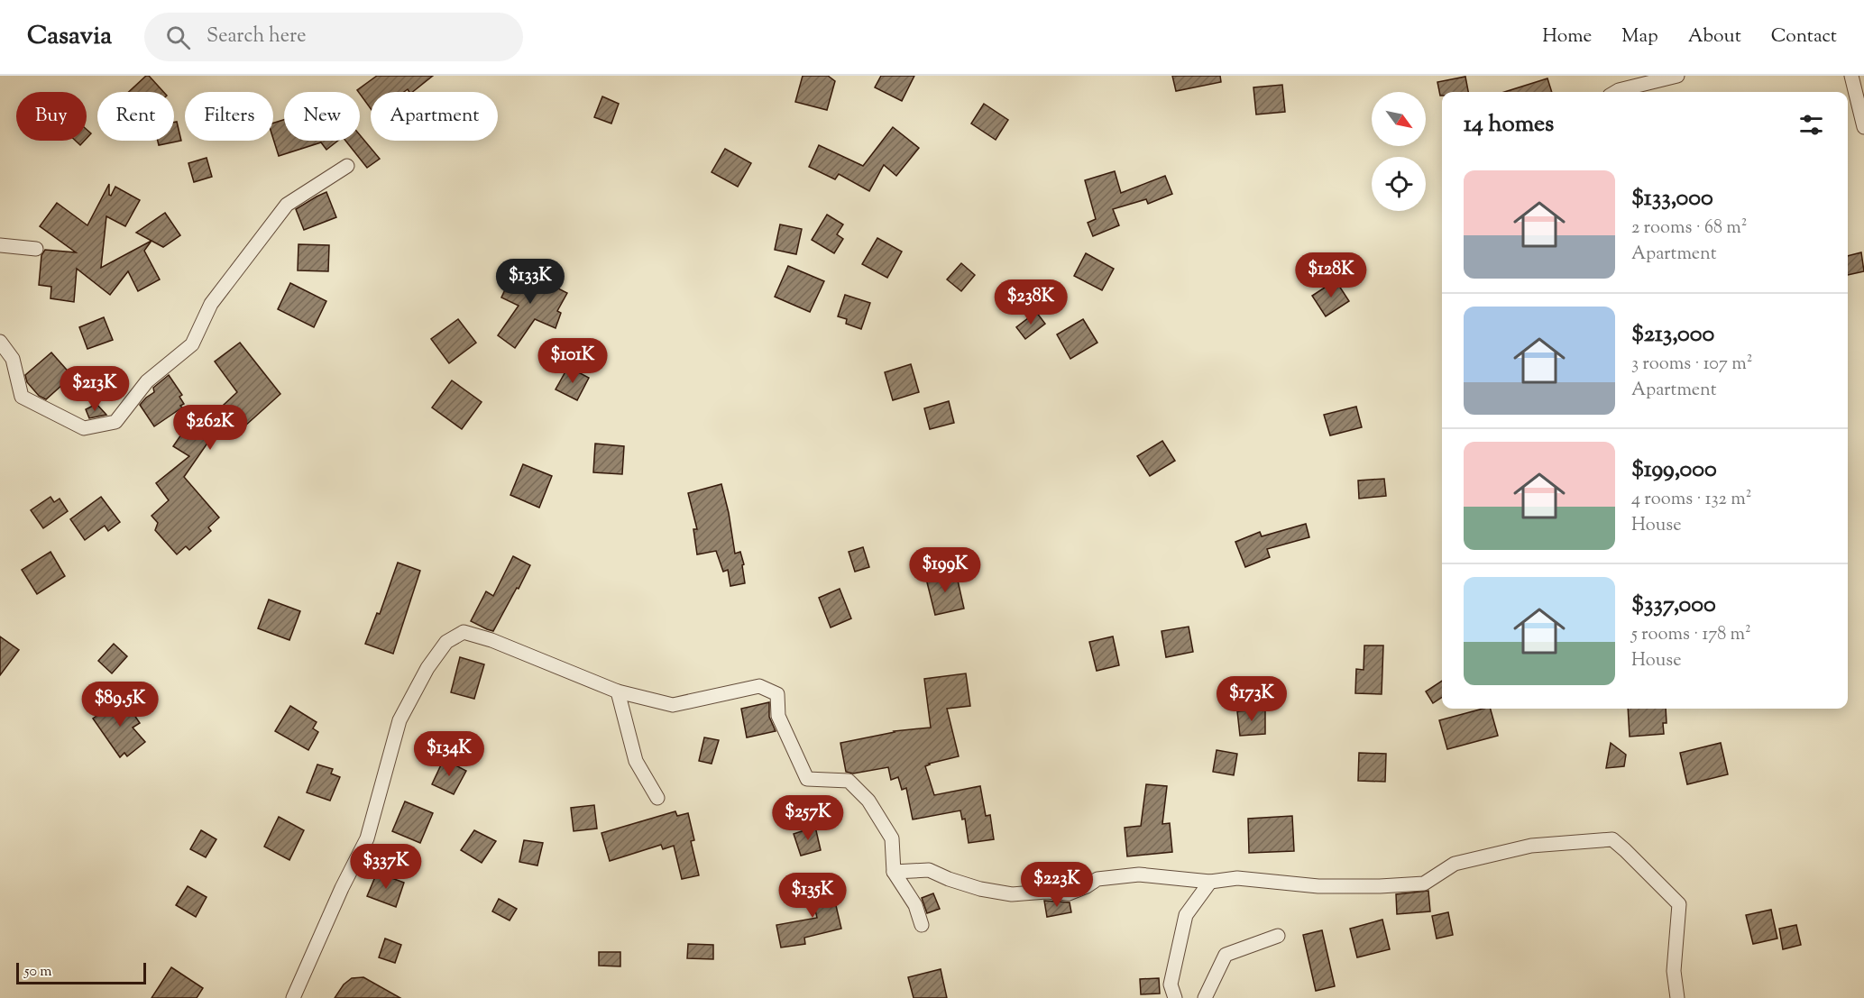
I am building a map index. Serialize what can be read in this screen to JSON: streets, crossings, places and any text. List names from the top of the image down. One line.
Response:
{"scale_bar":"50 m","north":"bottom right","page":{"header":"Casavia","search":"Search here","nav":["Home","Map","About","Contact"],"chip":["Buy","Rent","Filters","New","Apartment"],"heading":"14 homes","list":[{"name":"$133,000","note":"2 rooms · 68 m² · Apartment"},{"name":"$213,000","note":"3 rooms · 107 m² · Apartment"},{"name":"$199,000","note":"4 rooms · 132 m² · House"},{"name":"$337,000","note":"5 rooms · 178 m² · House"}],"price":["$128K","$133K","$238K","$101K","$213K","$262K","$199K","$173K","$89.5K","$134K","$257K","$337K","$223K","$135K"],"scale":"50 m"}}
